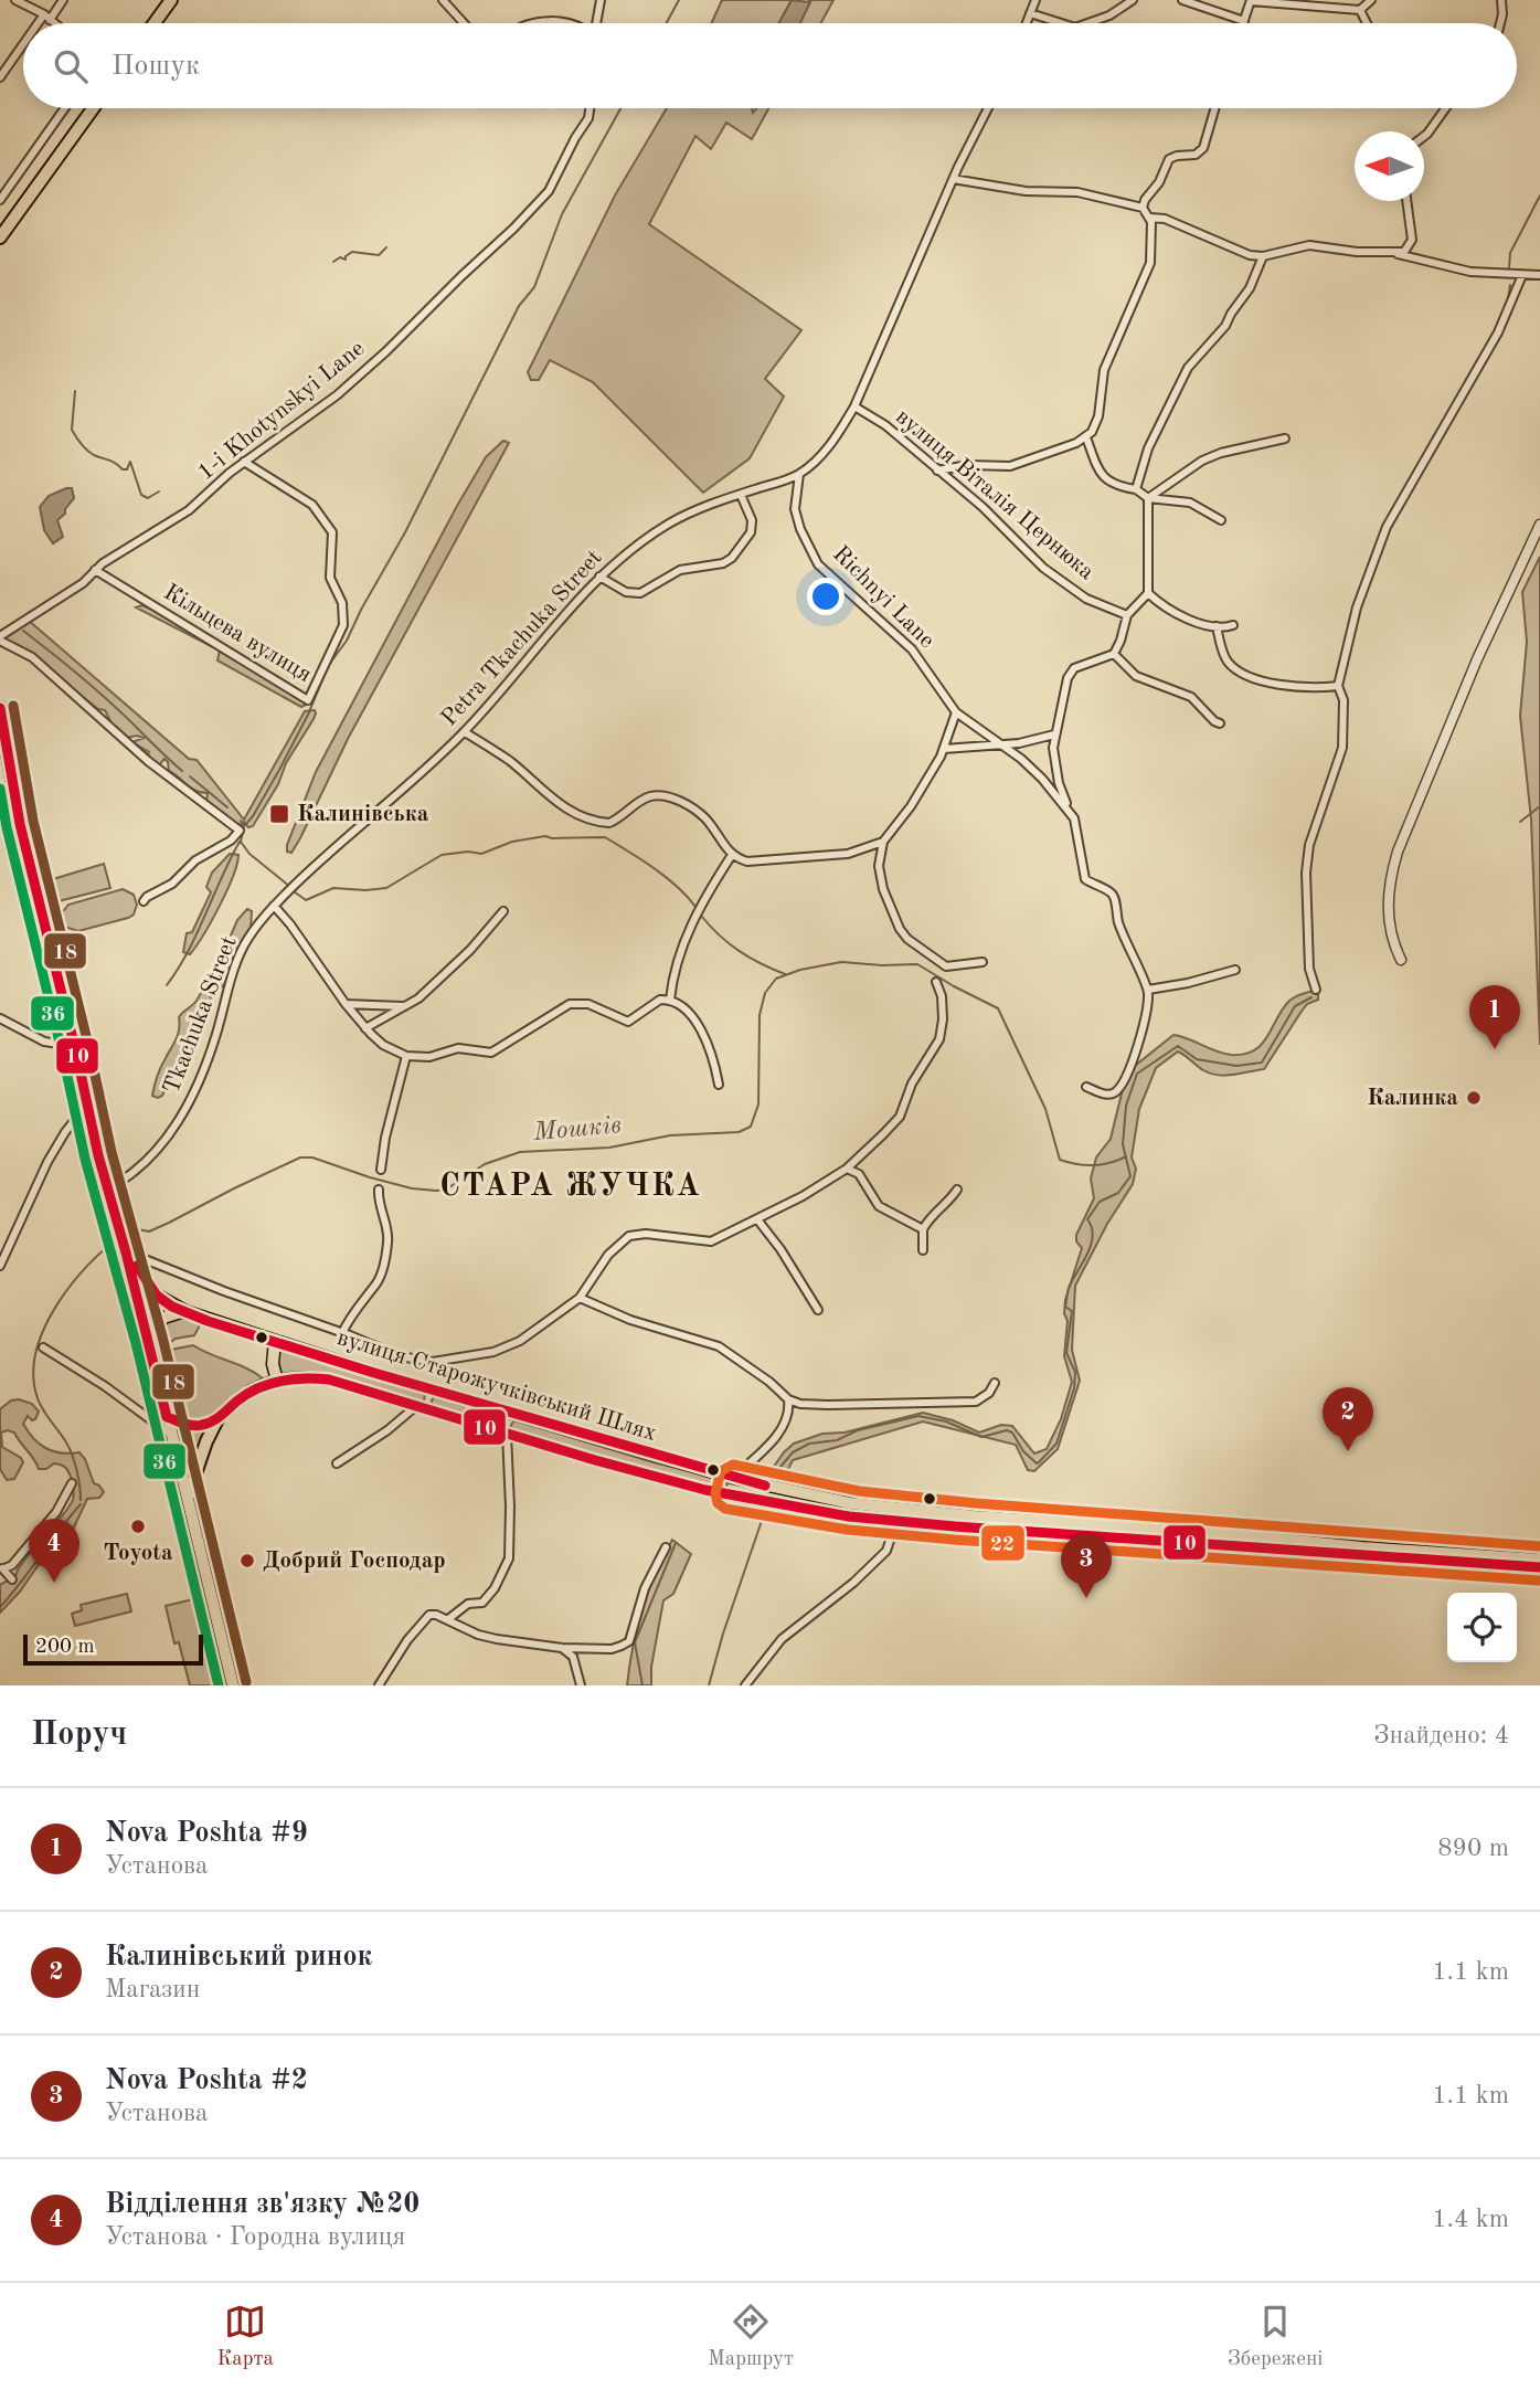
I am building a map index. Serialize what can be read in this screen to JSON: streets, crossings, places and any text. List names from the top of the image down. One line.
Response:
{"streets":{"main road":["вулиця Старожучківський Шлях"],"street":["1-i Khotynskyi Lane","вулиця Віталія Цернюка","Richnyi Lane","Кільцева вулиця","Petra Tkachuka Street","Tkachuka Street"]},"crossings":[["1-i Khotynskyi Lane","Кільцева вулиця"],["вулиця Віталія Цернюка","Petra Tkachuka Street"],["Richnyi Lane","Petra Tkachuka Street"],["Petra Tkachuka Street","Tkachuka Street"]],"districts":["СТАРА ЖУЧКА"],"water":["Мошків"],"places":{"transit":["Калинівська"],"other":["Калинка","Toyota","Добрий Господар"]},"lines":["transit line 18","transit line 10","transit line 36","transit line 22"],"scale_bar":"200 m","north":"left","page":{"search":"Пошук","pins":["1","2","4","3"],"scale":"200 m","heading":["Поруч","Знайдено: 4"],"list":[{"mark":"1","name":"Nova Poshta #9","note":"Установа","value":"890 m"},{"mark":"2","name":"Калинівський ринок","note":"Магазин","value":"1.1 km"},{"mark":"3","name":"Nova Poshta #2","note":"Установа","value":"1.1 km"},{"mark":"4","name":"Відділення зв'язку №20","note":"Установа · Городна вулиця","value":"1.4 km"}],"nav":["Карта","Маршрут","Збережені"]}}
